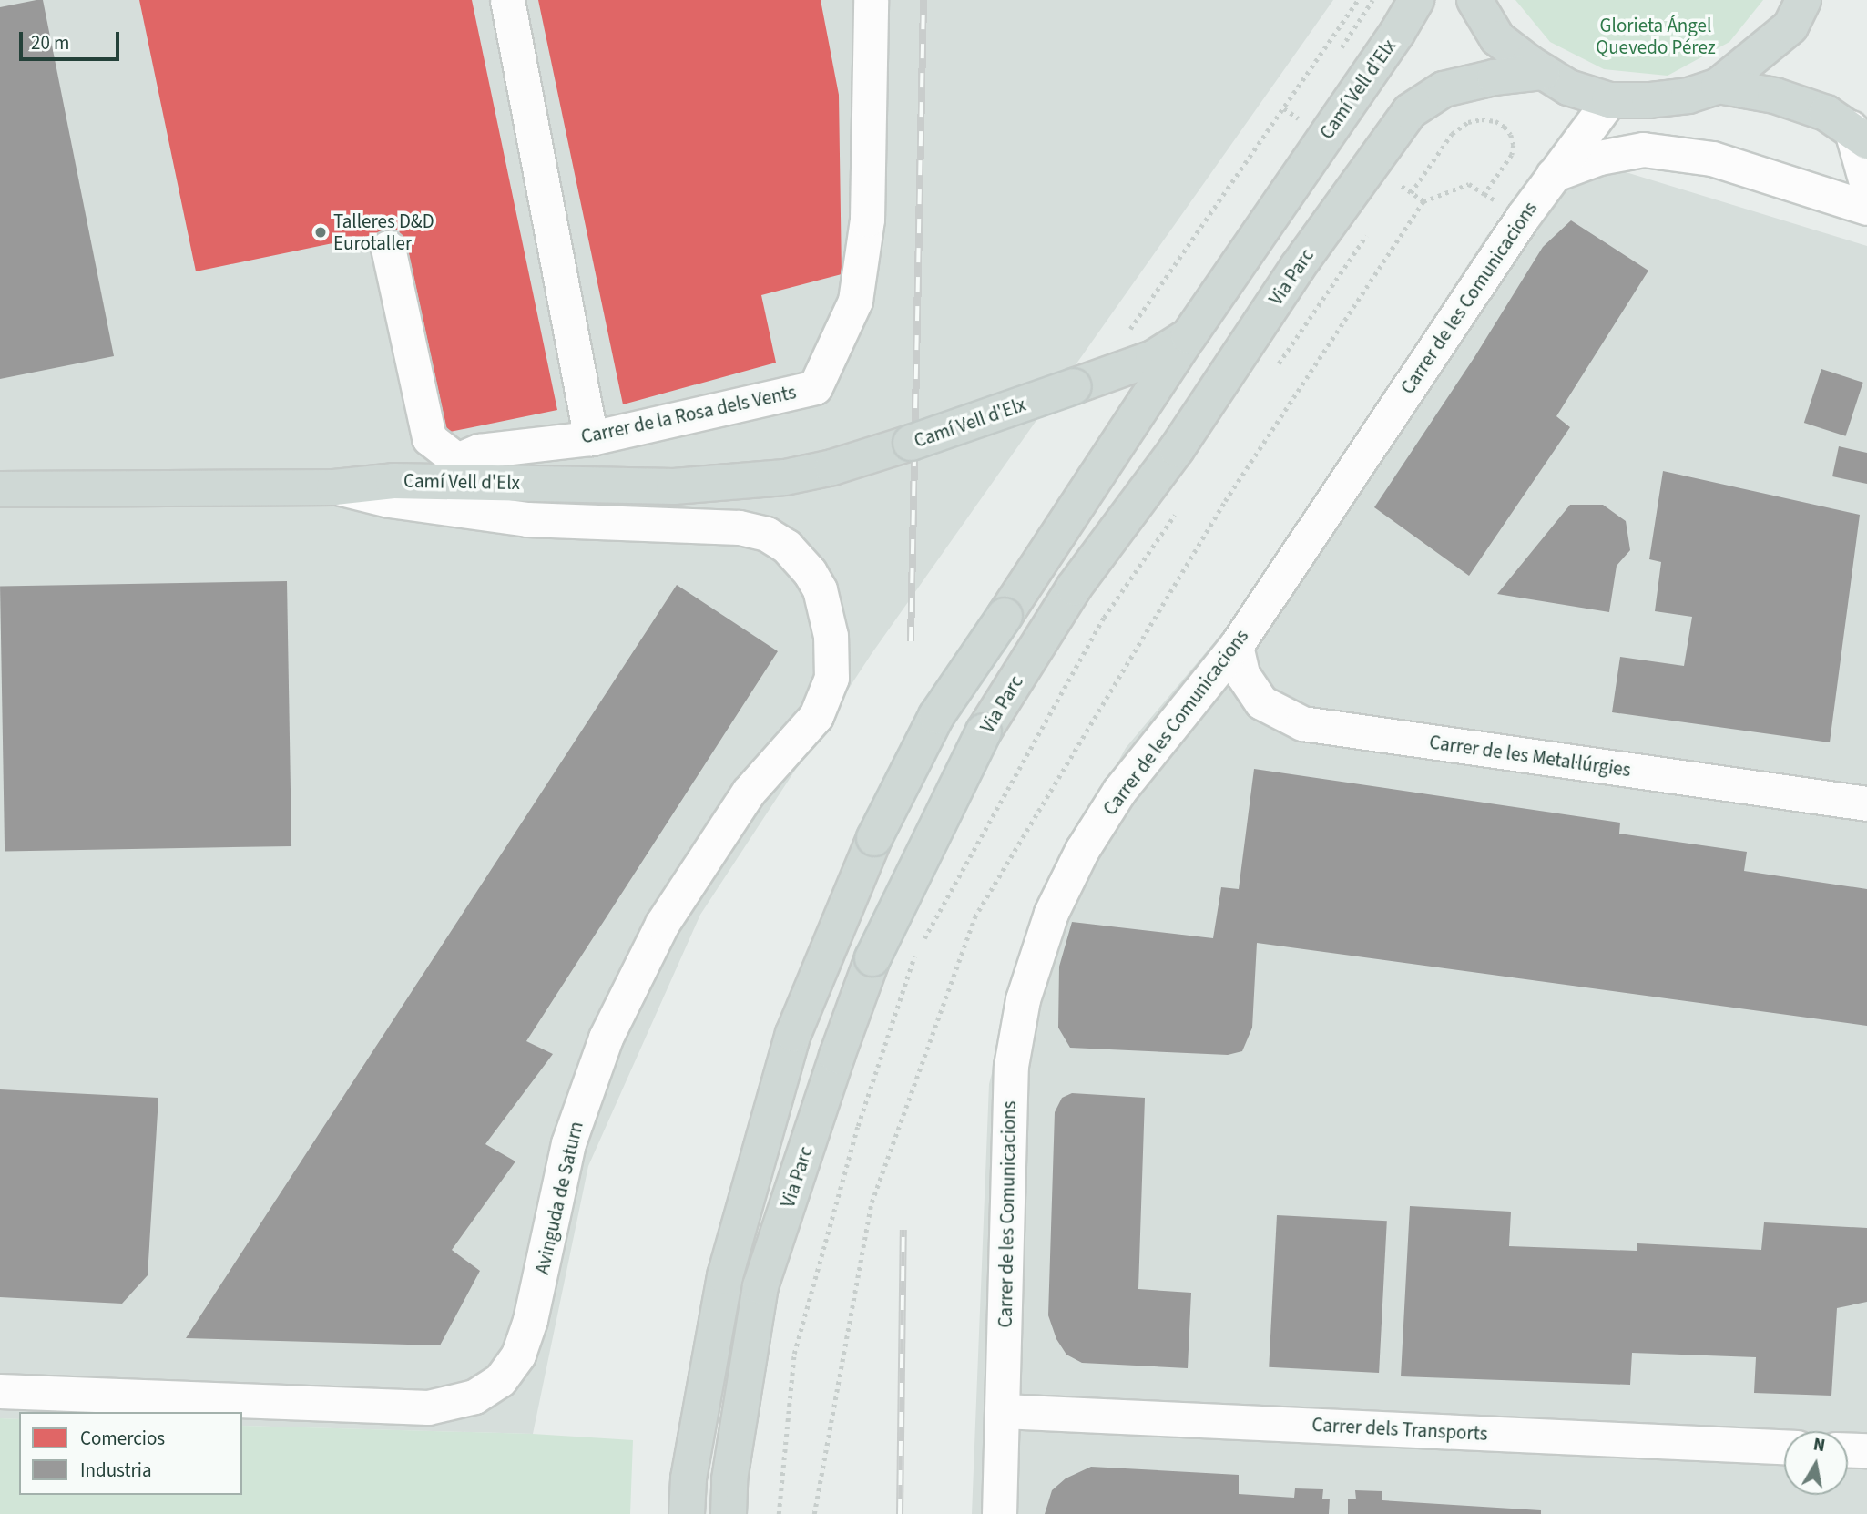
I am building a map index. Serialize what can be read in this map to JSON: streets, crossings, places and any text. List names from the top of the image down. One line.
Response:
{"streets":{"main road":["Camí Vell d'Elx","Via Parc"],"street":["Carrer de les Comunicacions","Carrer de la Rosa dels Vents","Carrer de les Metal·lúrgies","Avinguda de Saturn","Carrer dels Transports"]},"crossings":[["Camí Vell d'Elx","Carrer de la Rosa dels Vents"],["Camí Vell d'Elx","Avinguda de Saturn"],["Carrer de les Comunicacions","Carrer de les Metal·lúrgies"],["Carrer de les Comunicacions","Carrer dels Transports"]],"parks":["Glorieta Ángel Quevedo Pérez"],"places":["Talleres D&D Eurotaller"],"legend":["Comercios","Industria"],"scale_bar":"20 m","north":"top"}
